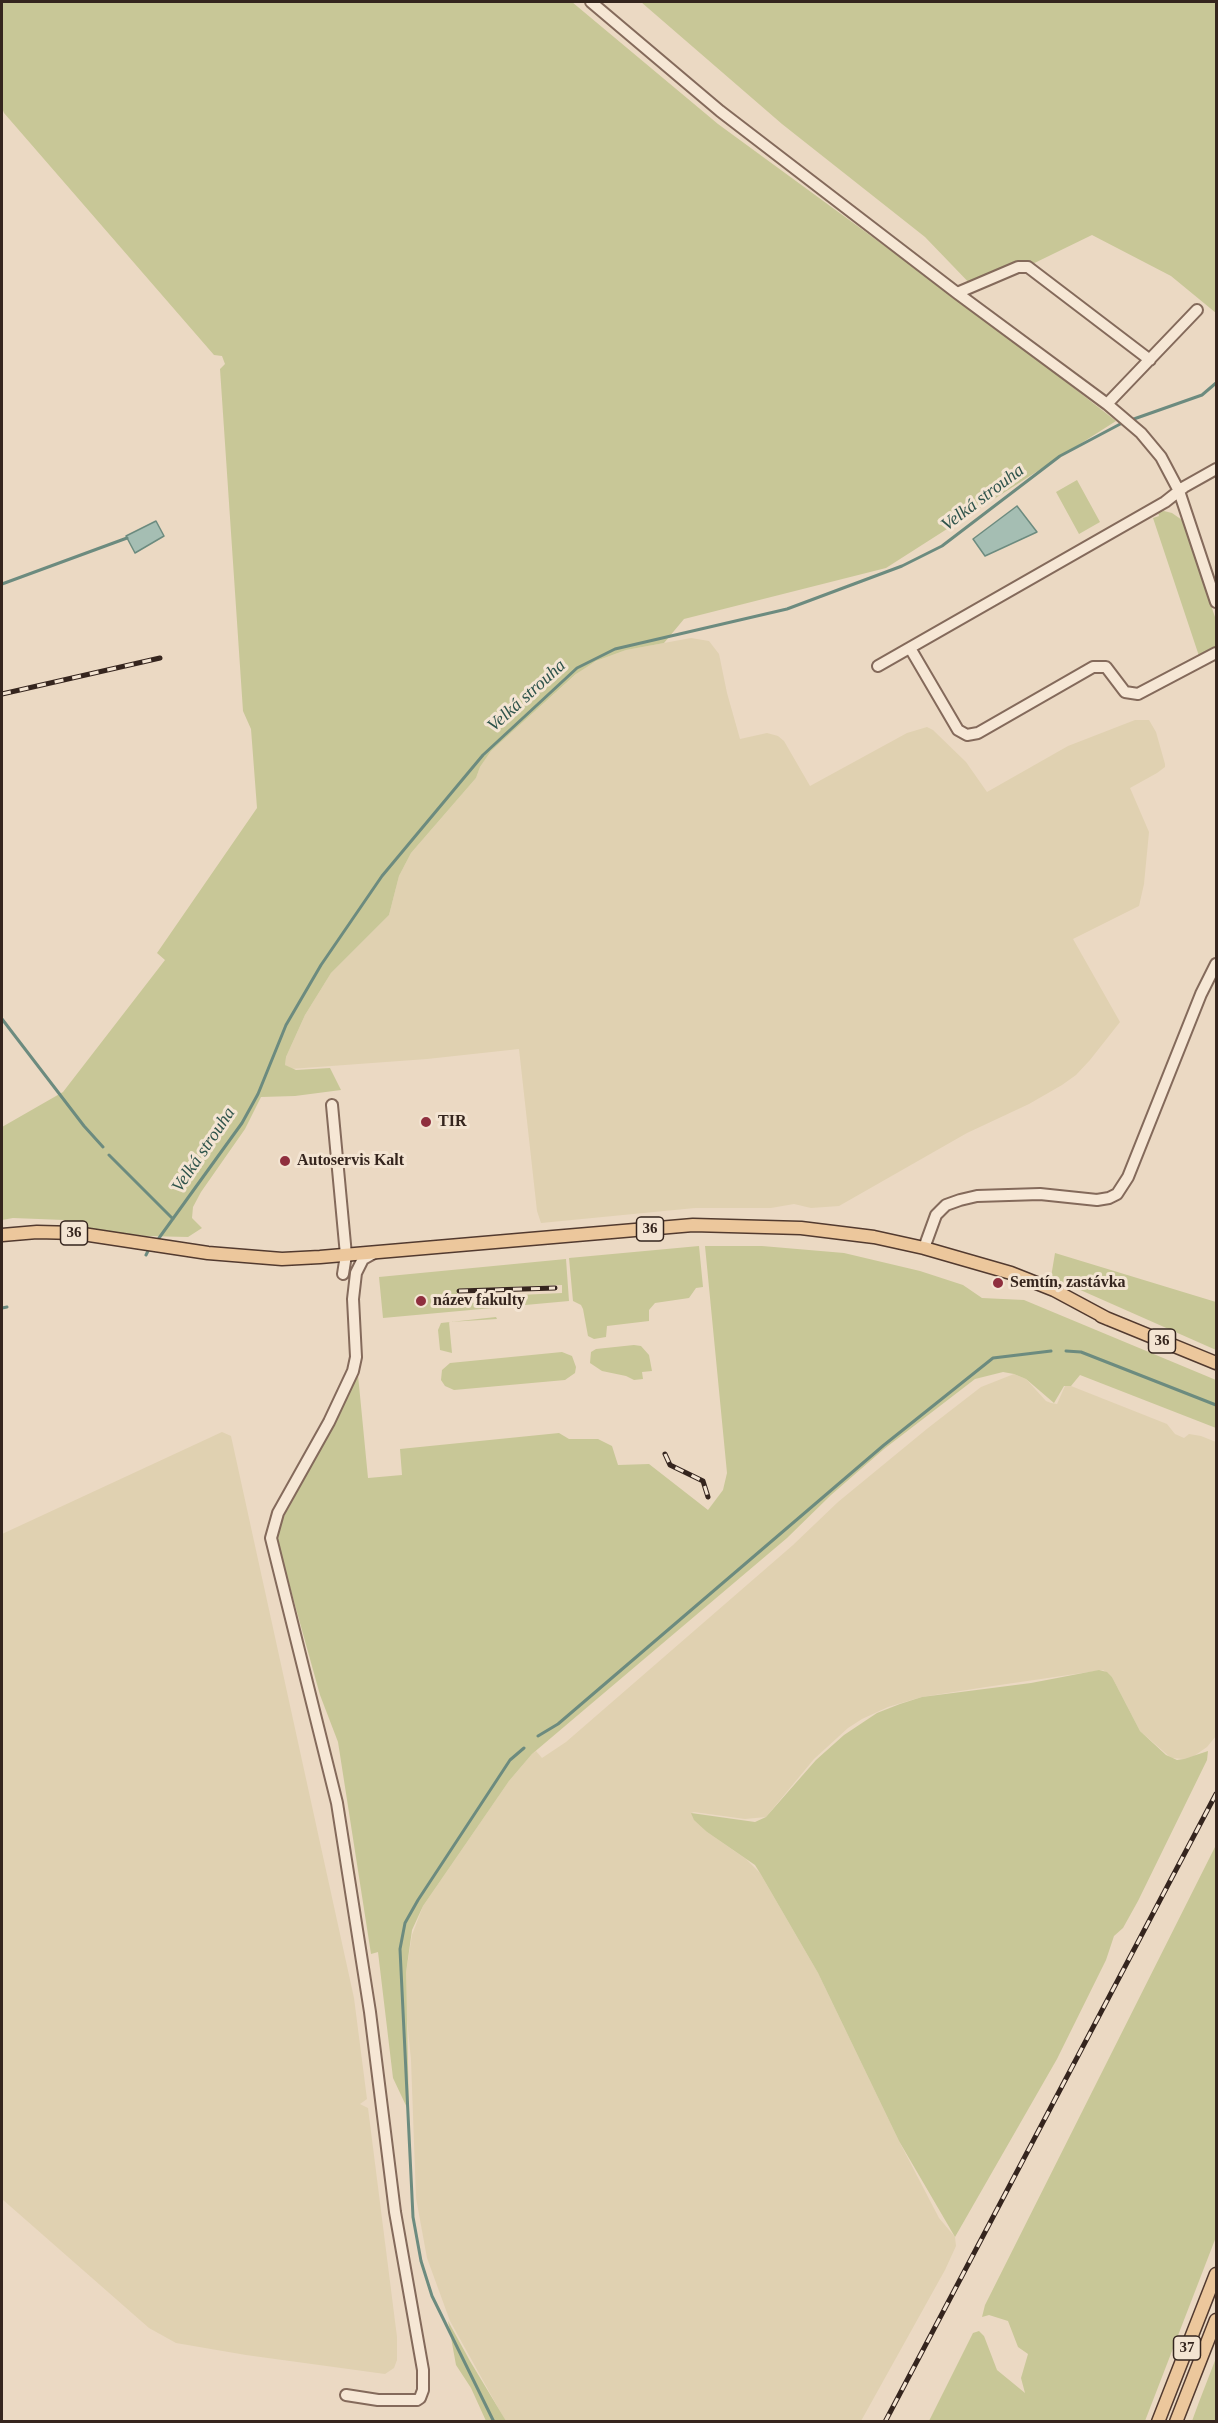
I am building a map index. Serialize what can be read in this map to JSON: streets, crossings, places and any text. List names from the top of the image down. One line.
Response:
{"streets":{"main road":["36","37"]},"water":["Velká strouha"],"places":["TIR","Autoservis Kalt","Semtín, zastávka","název fakulty"]}
